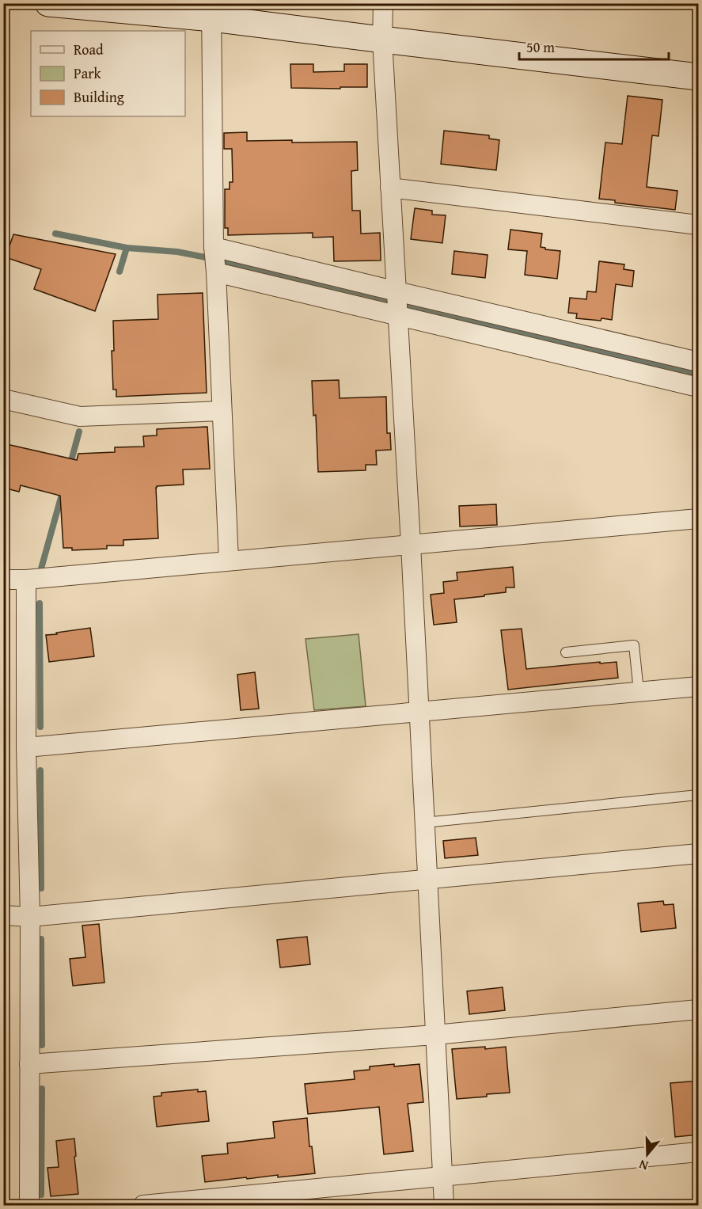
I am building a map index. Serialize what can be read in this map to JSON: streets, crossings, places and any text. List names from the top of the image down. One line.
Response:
{"legend":["Road","Park","Building"],"scale_bar":"50 m","north":"bottom"}
